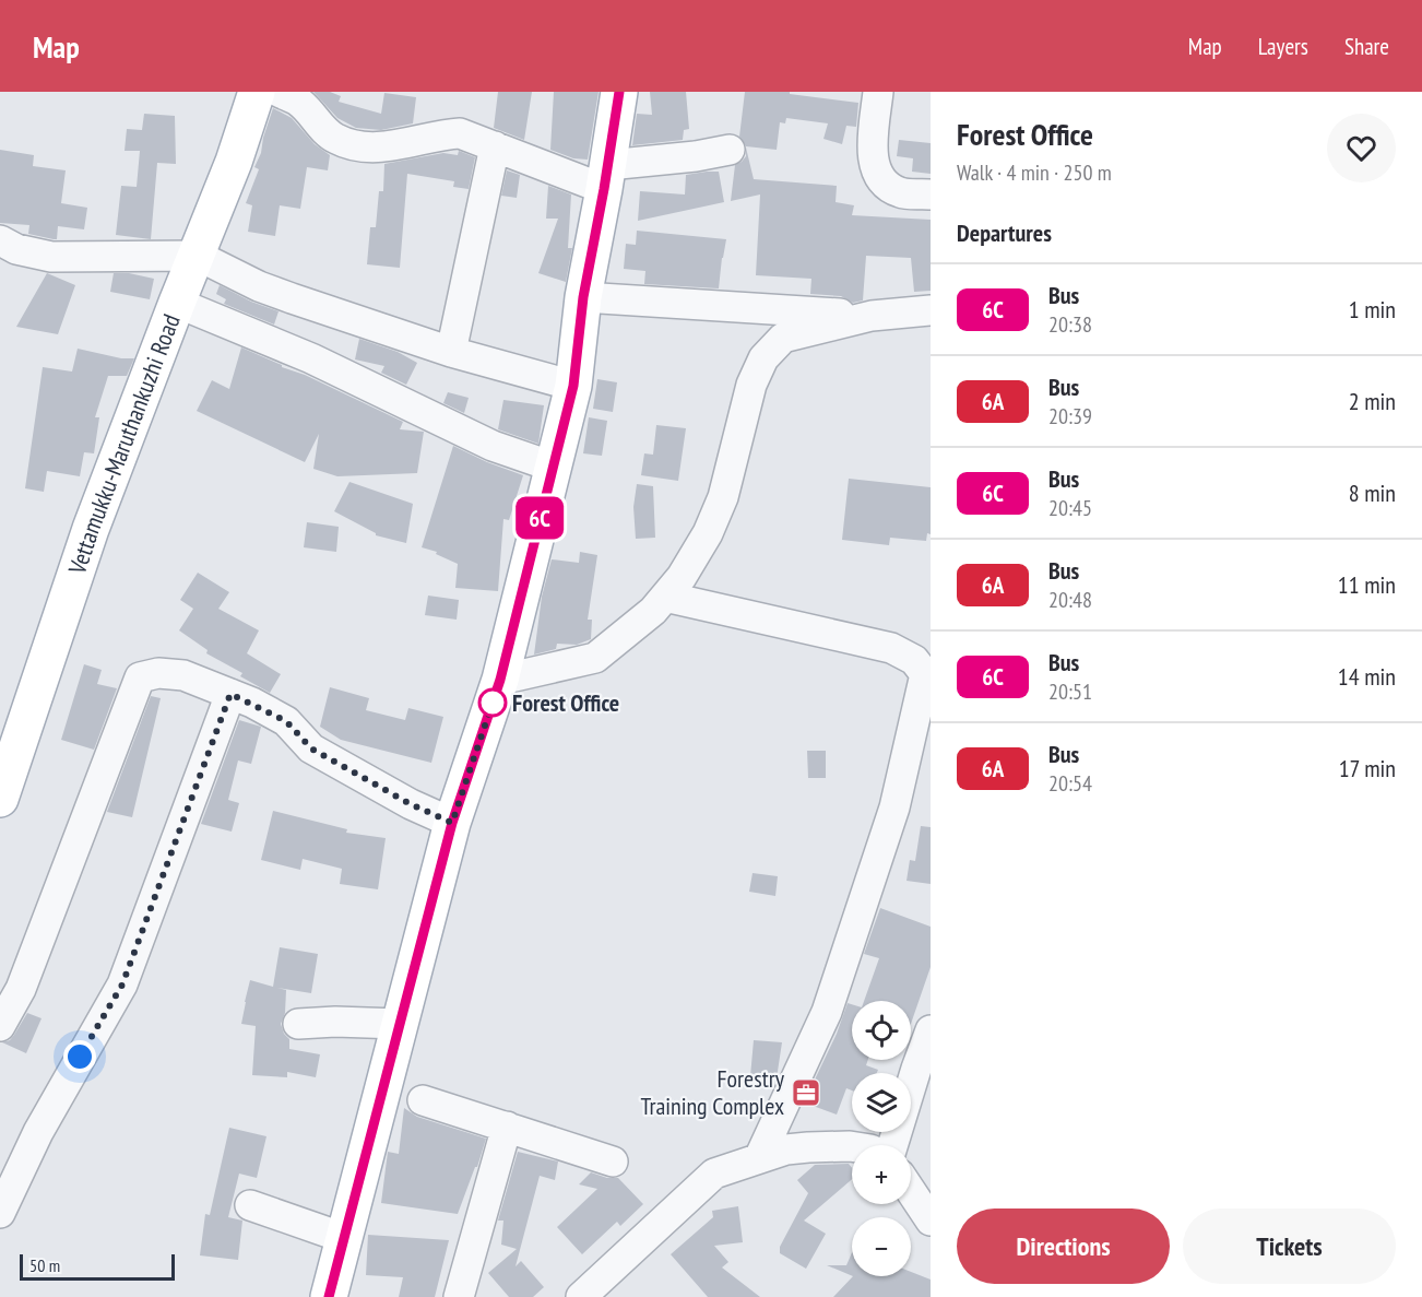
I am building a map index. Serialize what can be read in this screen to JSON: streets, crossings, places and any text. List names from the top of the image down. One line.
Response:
{"streets":{"main road":["Vettamukku-Maruthankuzhi Road"]},"places":{"other":["Forest Office"],"office":["Forestry Training Complex"]},"lines":["bus line 6C"],"scale_bar":"50 m","page":{"header":"Map","nav":["Map","Layers","Share"],"on_map":"6C","heading":[["Forest Office","Walk · 4 min · 250 m"],"Departures"],"list":[{"mark":"6C","name":"Bus","note":"20:38","value":"1 min"},{"mark":"6A","name":"Bus","note":"20:39","value":"2 min"},{"mark":"6C","name":"Bus","note":"20:45","value":"8 min"},{"mark":"6A","name":"Bus","note":"20:48","value":"11 min"},{"mark":"6C","name":"Bus","note":"20:51","value":"14 min"},{"mark":"6A","name":"Bus","note":"20:54","value":"17 min"}],"map_buttons":["+","−"],"buttons":["Directions","Tickets"],"scale":"50 m"}}
